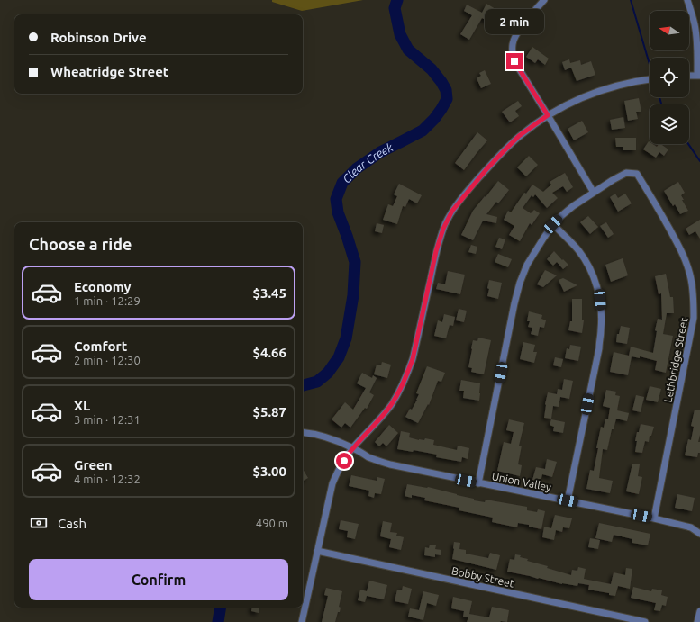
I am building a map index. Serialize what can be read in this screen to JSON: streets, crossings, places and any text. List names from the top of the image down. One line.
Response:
{"streets":{"street":["Lethbridge Street","Union Valley","Bobby Street"]},"crossings":[["Lethbridge Street","Union Valley"]],"water":["Clear Creek"],"north":"left","page":{"bubble":"2 min","banner":["Robinson Drive","Wheatridge Street"],"heading":"Choose a ride","list":[{"name":"Economy","note":"1 min · 12:29","value":"$3.45"},{"name":"Comfort","note":"2 min · 12:30","value":"$4.66"},{"name":"XL","note":"3 min · 12:31","value":"$5.87"},{"name":"Green","note":"4 min · 12:32","value":"$3.00"}],"pay":["Cash","490 m"],"buttons":"Confirm"}}
